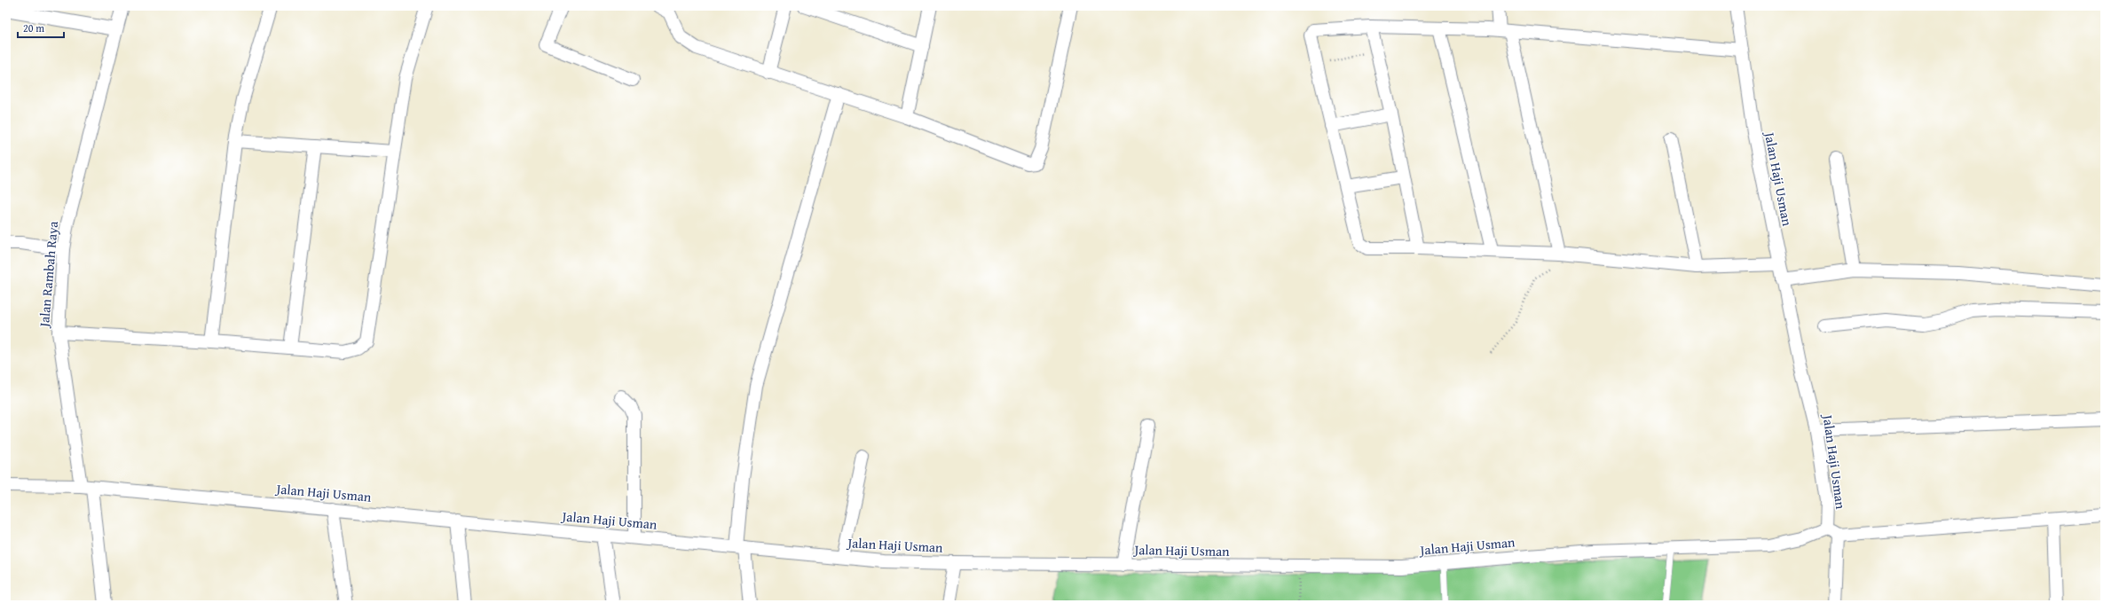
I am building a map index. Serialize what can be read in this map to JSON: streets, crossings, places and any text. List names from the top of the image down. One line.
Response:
{"streets":{"street":["Jalan Haji Usman","Jalan Rambah Raya"]},"crossings":[["Jalan Haji Usman","Jalan Rambah Raya"]],"scale_bar":"20 m"}
